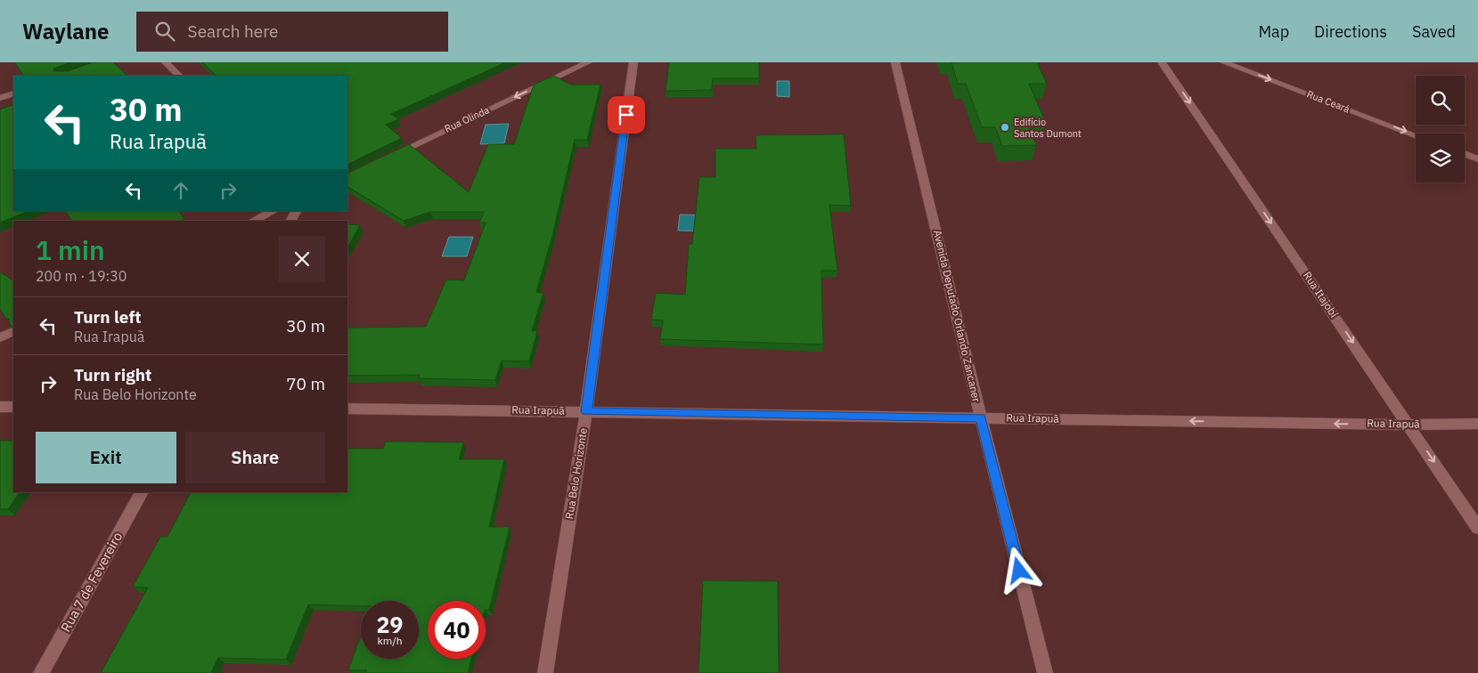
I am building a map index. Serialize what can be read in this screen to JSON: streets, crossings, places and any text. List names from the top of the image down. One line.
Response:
{"streets":{"street":["Rua Ceará","Rua Olinda","Rua Itajobí","Avenida Deputado Orlando Zancaner","Rua Irapuã","Rua Belo Horizonte","Rua 7 de Fevereiro"]},"crossings":[["Rua Itajobí","Rua Irapuã"],["Avenida Deputado Orlando Zancaner","Rua Irapuã"],["Rua Irapuã","Rua Belo Horizonte"]],"one_way":["Rua Ceará","Rua Olinda","Rua Itajobí","Rua Irapuã"],"places":["Edifício Santos Dumont"],"page":{"header":"Waylane","search":"Search here","nav":["Map","Directions","Saved"],"turn":["30 m","Rua Irapuã"],"heading":["1 min","200 m · 19:30"],"list":[{"name":"Turn left","note":"Rua Irapuã","value":"30 m"},{"name":"Turn right","note":"Rua Belo Horizonte","value":"70 m"}],"buttons":["Exit","Share"],"speed":"29 km/h","limit":"40"}}
